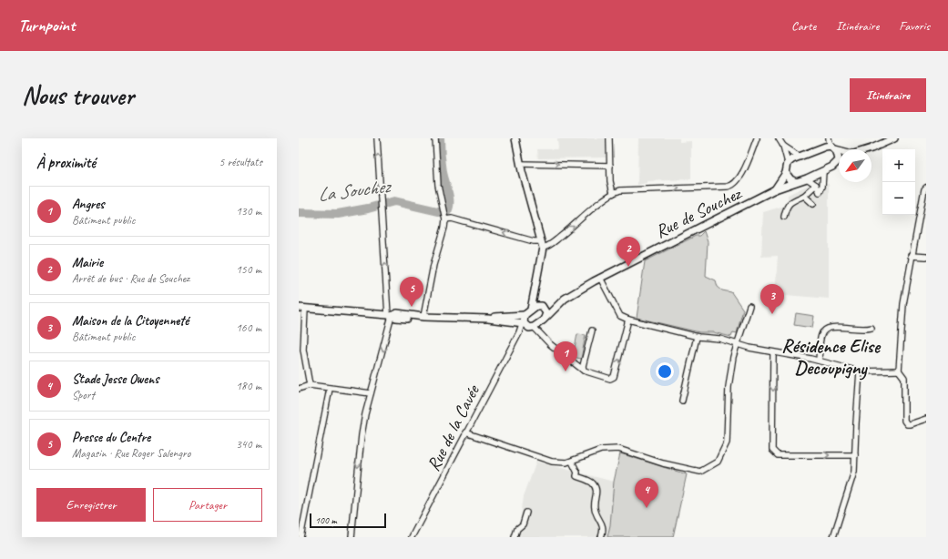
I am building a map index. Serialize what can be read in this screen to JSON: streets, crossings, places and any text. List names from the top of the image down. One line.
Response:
{"streets":{"main road":["Rue de Souchez"],"street":["Rue de la Cavée"]},"crossings":[["Rue de Souchez","Rue de la Cavée"]],"districts":["Résidence Elise Decoupigny"],"water":["La Souchez"],"scale_bar":"100 m","north":"bottom left","page":{"header":"Turnpoint","nav":["Carte","Itinéraire","Favoris"],"buttons":["Itinéraire",["Enregistrer","Partager"]],"title":"Nous trouver","heading":["À proximité","5 résultats"],"map_buttons":["+","−"],"list":[{"mark":"1","name":"Angres","note":"Bâtiment public","value":"130 m"},{"mark":"2","name":"Mairie","note":"Arrêt de bus · Rue de Souchez","value":"150 m"},{"mark":"3","name":"Maison de la Citoyenneté","note":"Bâtiment public","value":"160 m"},{"mark":"4","name":"Stade Jesse Owens","note":"Sport","value":"180 m"},{"mark":"5","name":"Presse du Centre","note":"Magasin · Rue Roger Salengro","value":"340 m"}],"pins":["2","5","3","1","4"],"scale":"100 m"}}
